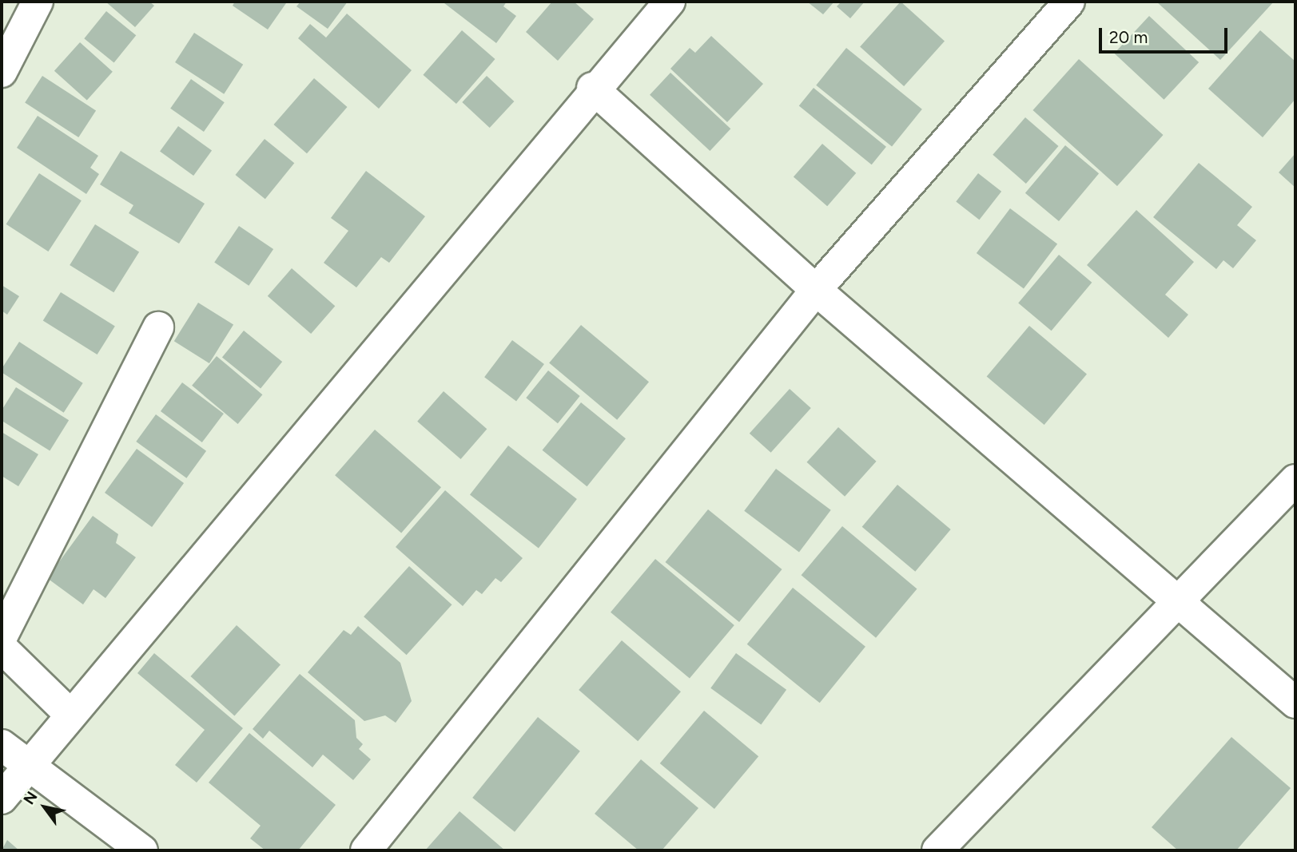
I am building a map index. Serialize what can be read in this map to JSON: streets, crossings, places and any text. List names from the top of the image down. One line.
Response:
{"scale_bar":"20 m","north":"top left"}
